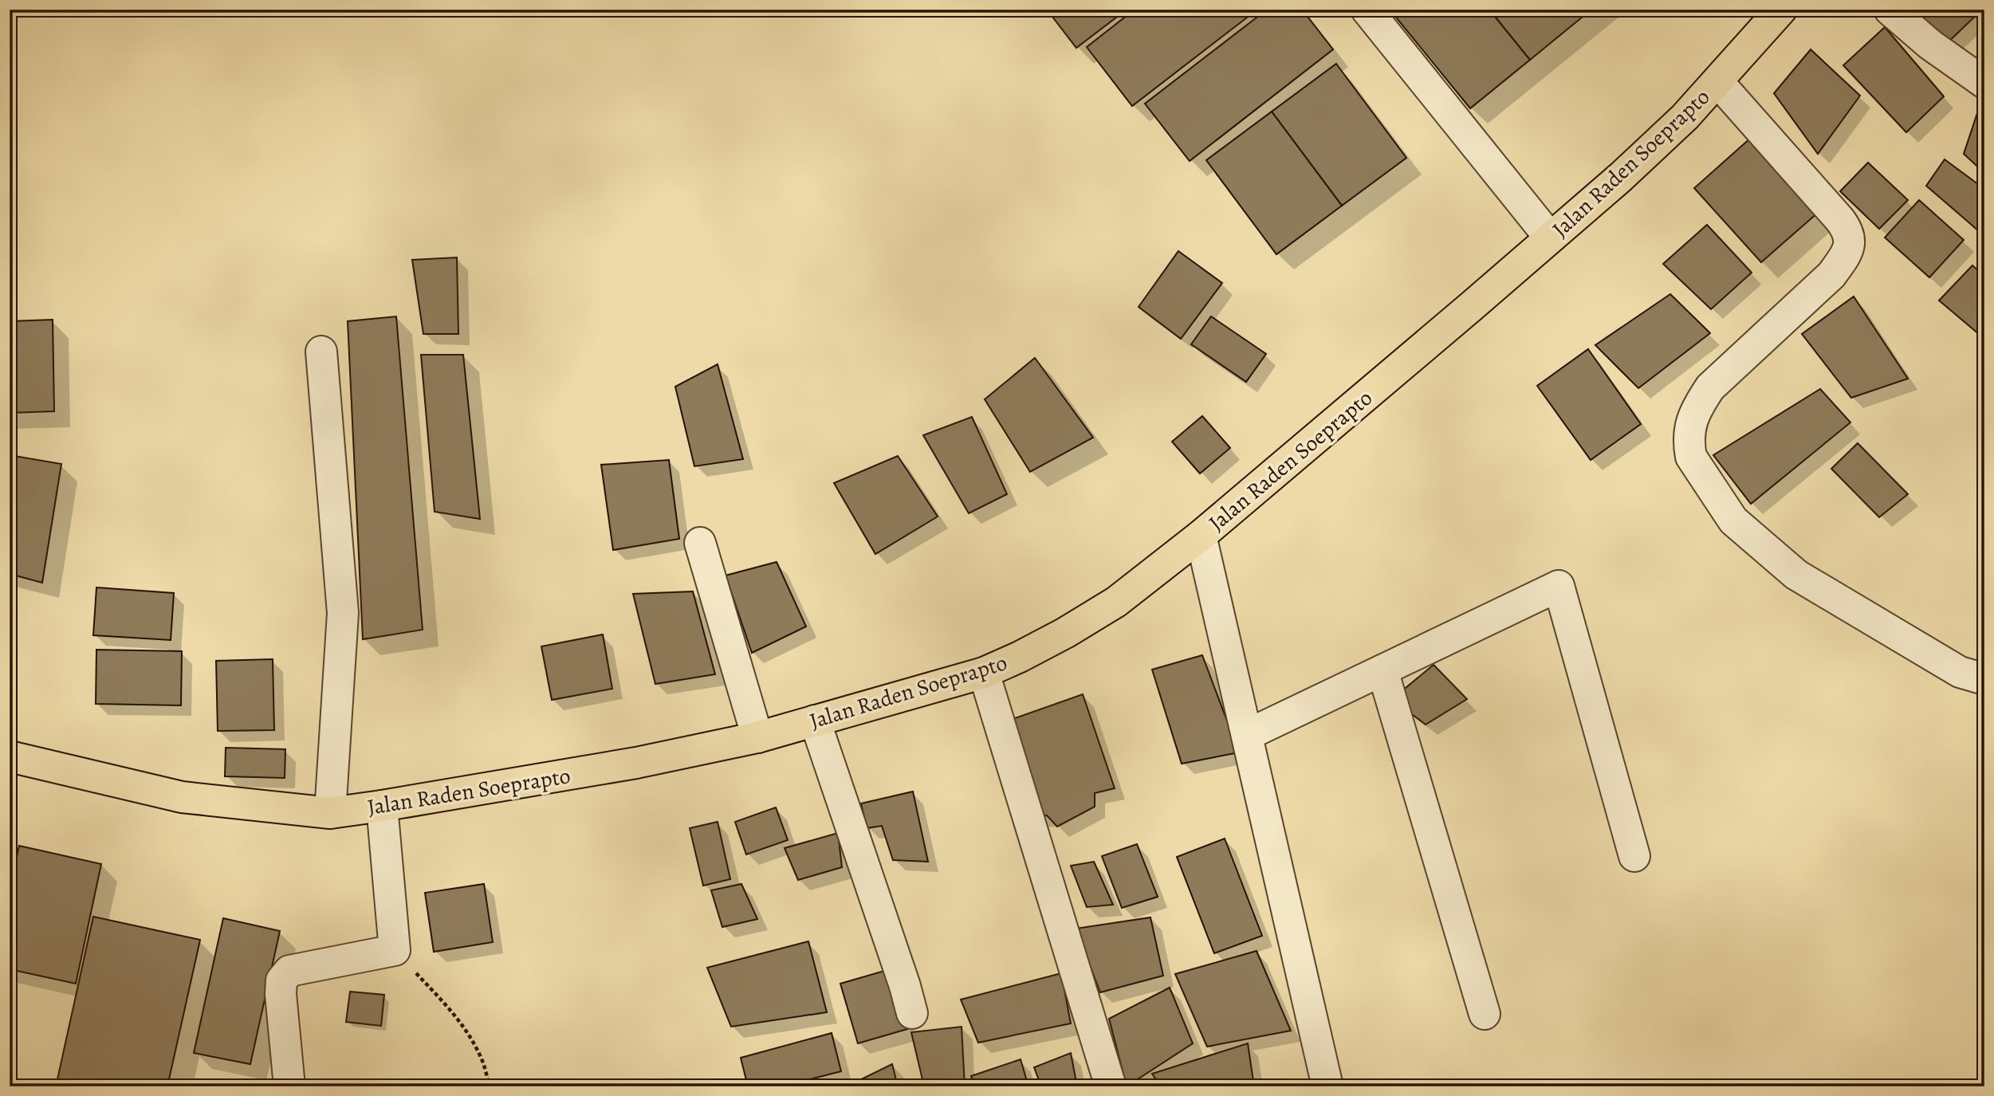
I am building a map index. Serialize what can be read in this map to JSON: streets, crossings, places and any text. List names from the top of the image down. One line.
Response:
{"streets":{"highway":["Jalan Raden Soeprapto"]}}
